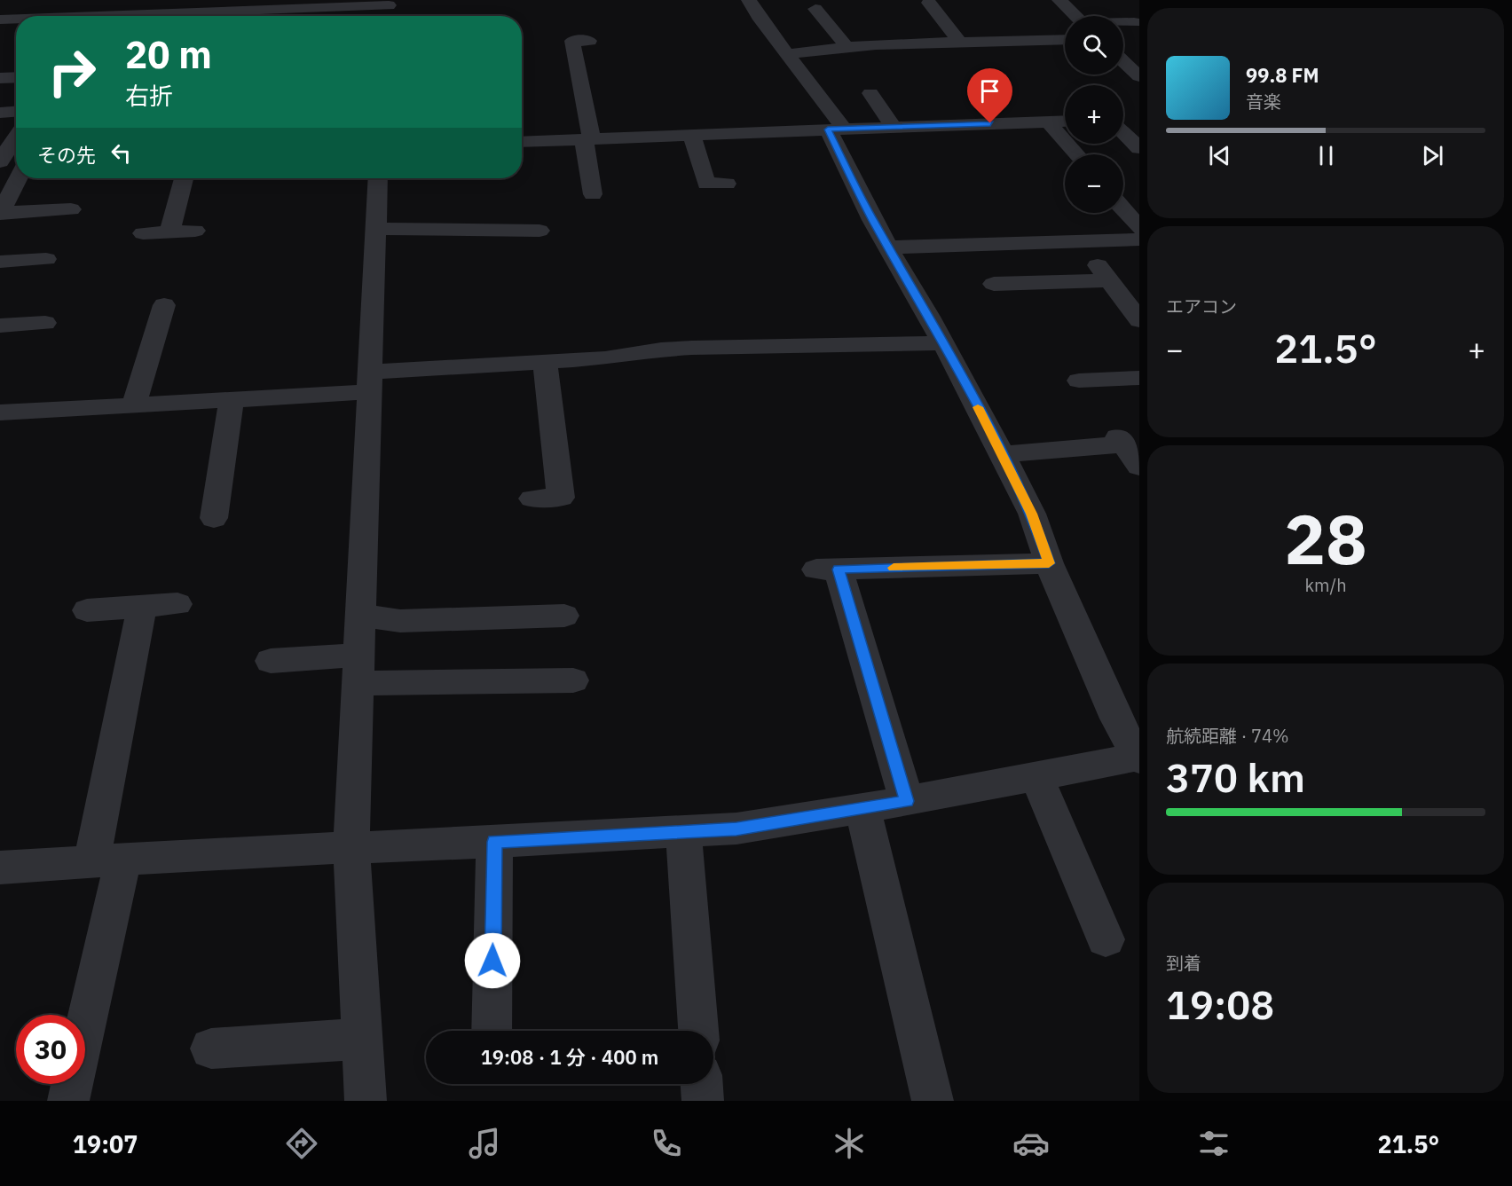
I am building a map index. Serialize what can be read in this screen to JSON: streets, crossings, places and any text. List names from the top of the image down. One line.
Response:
{"page":{"map_buttons":["+","−"],"turn":["20 m","右折"],"song":["99.8 FM","音楽"],"then":"その先","tile":["エアコン",["28","km/h"],["航続距離 · 74%","370 km"],["到着","19:08"]],"heat":["−","21.5°","+"],"limit":"30","trip":"19:08 · 1 分 · 400 m","tabs":["19:07","21.5°"]}}
